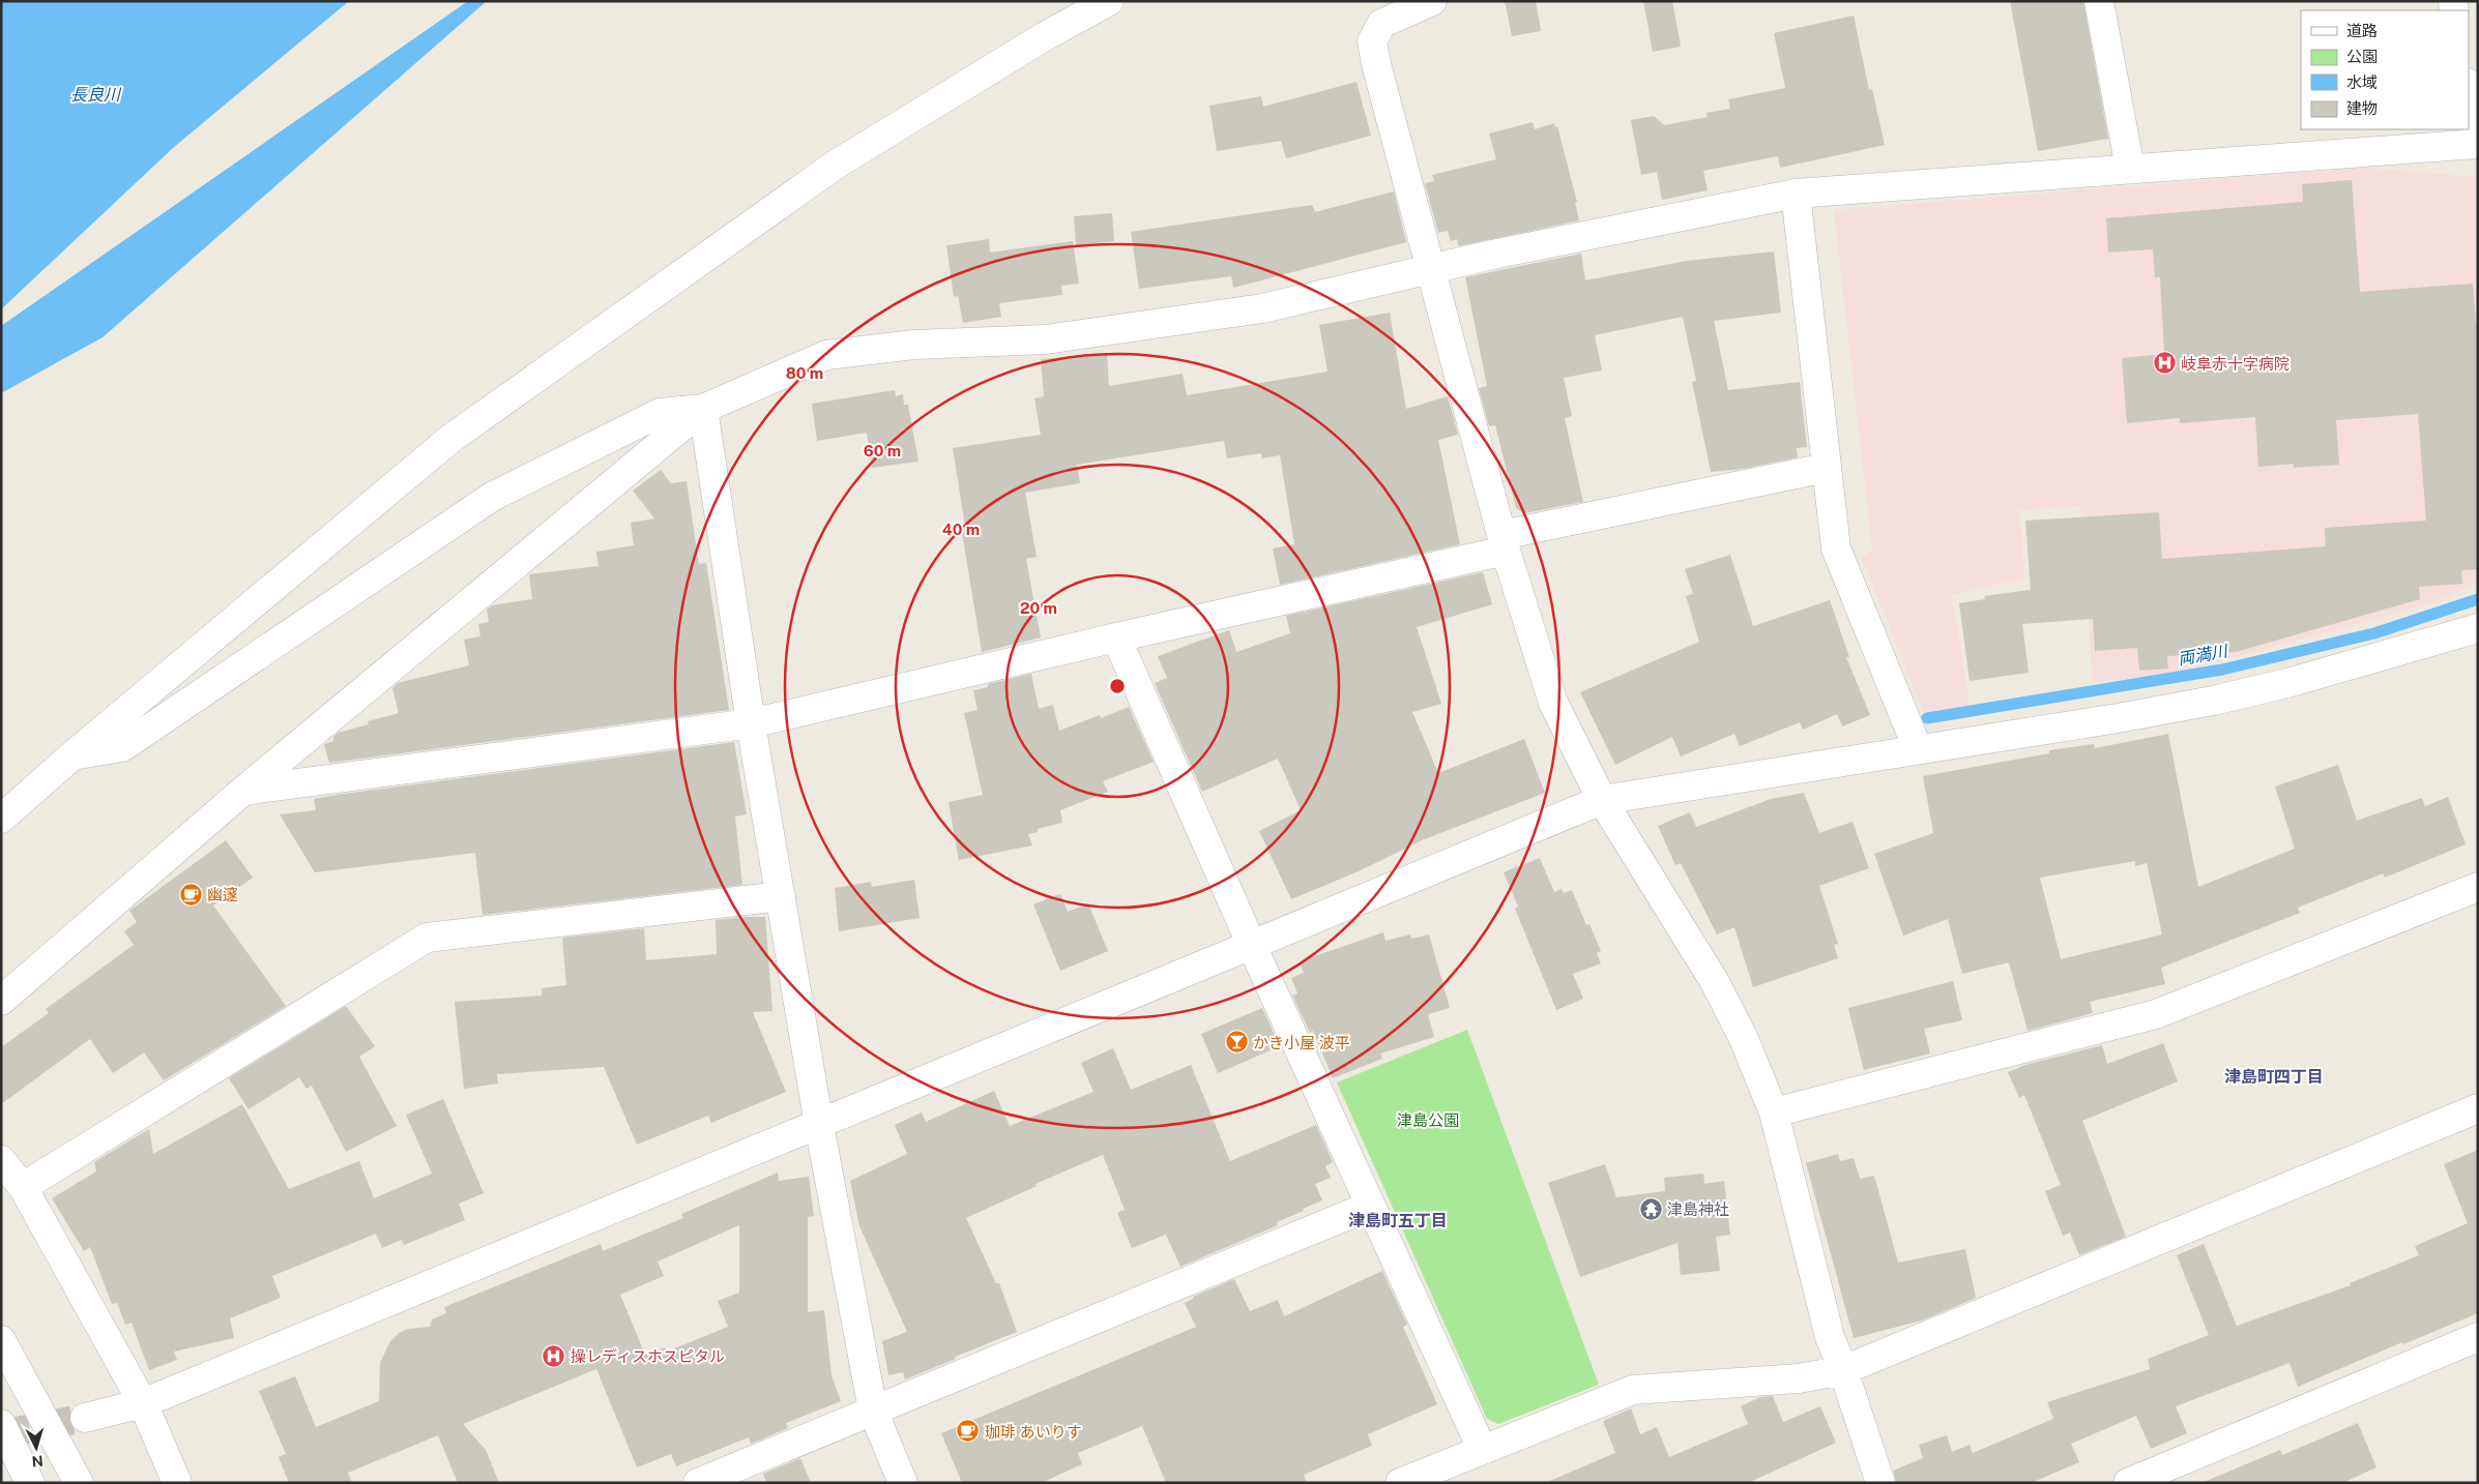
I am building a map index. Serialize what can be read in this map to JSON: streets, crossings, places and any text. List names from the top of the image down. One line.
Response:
{"districts":["津島町四丁目","津島町五丁目"],"water":["長良川","両満川"],"parks":["津島公園"],"places":{"hospital":["岐阜赤十字病院","操レディスホスピタル"],"cafe":["幽邃","珈琲 あいりす"],"bar":["かき小屋 波平"],"temple":["津島神社"]},"legend":["道路","公園","水域","建物"],"north":"bottom","rings":["80 m","60 m","40 m","20 m"]}
